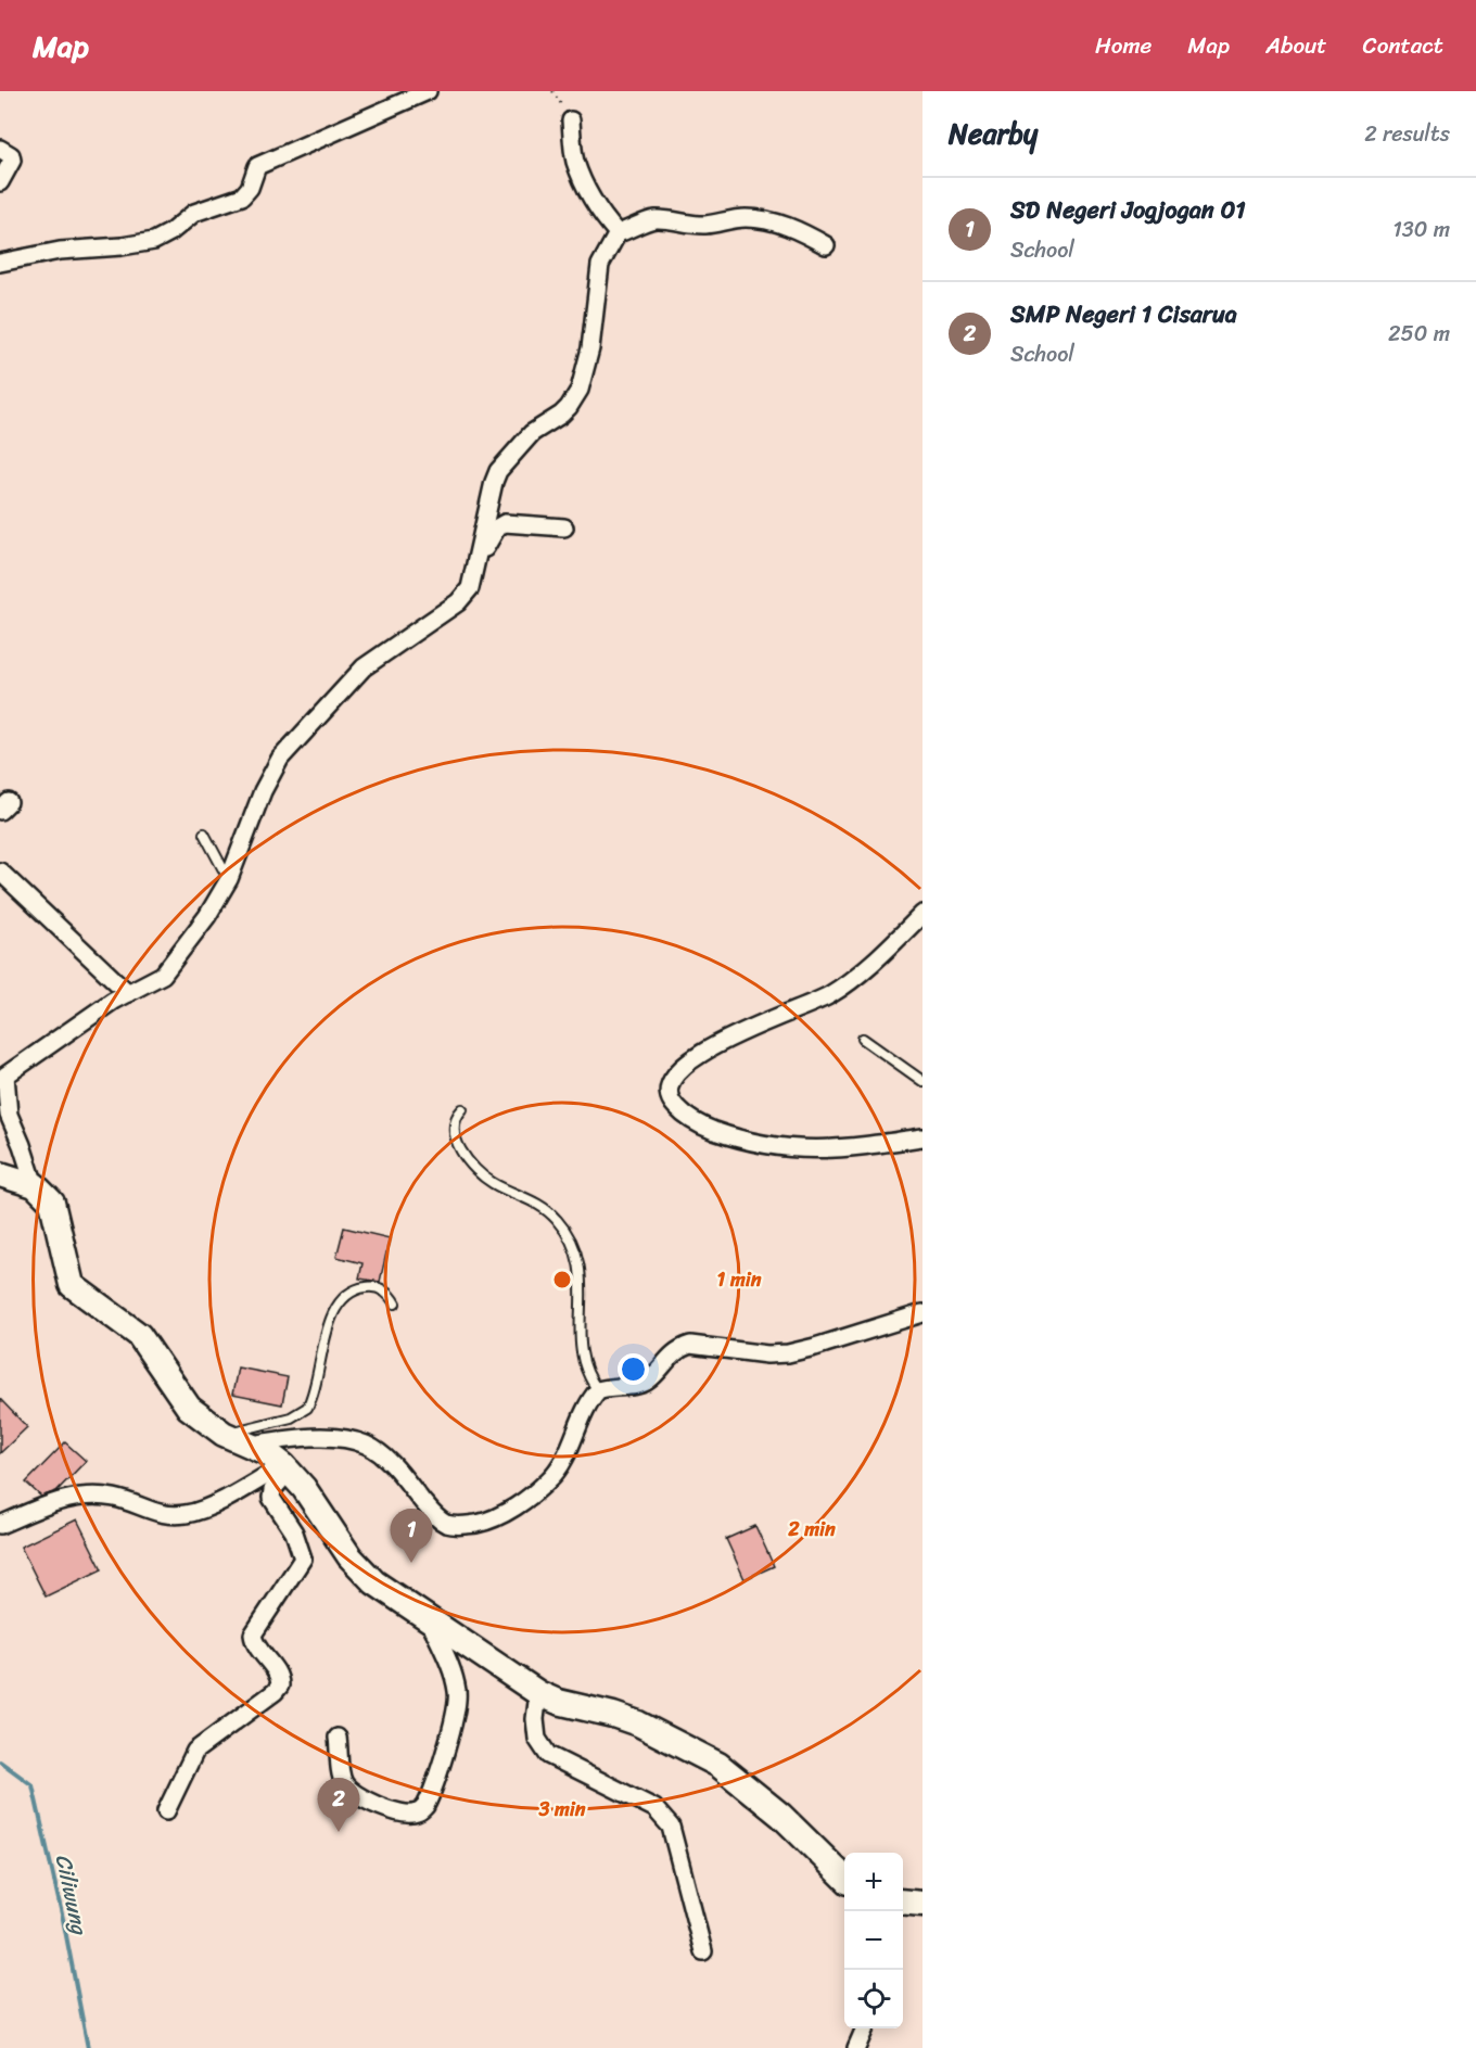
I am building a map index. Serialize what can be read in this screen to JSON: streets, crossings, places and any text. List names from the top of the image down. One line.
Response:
{"water":["Ciliwung"],"page":{"header":"Map","nav":["Home","Map","About","Contact"],"heading":["Nearby","2 results"],"list":[{"mark":"1","name":"SD Negeri Jogjogan 01","note":"School","value":"130 m"},{"mark":"2","name":"SMP Negeri 1 Cisarua","note":"School","value":"250 m"}],"pins":["1","2"],"map_buttons":["+","−"]},"rings":["1 min","2 min","3 min"]}
